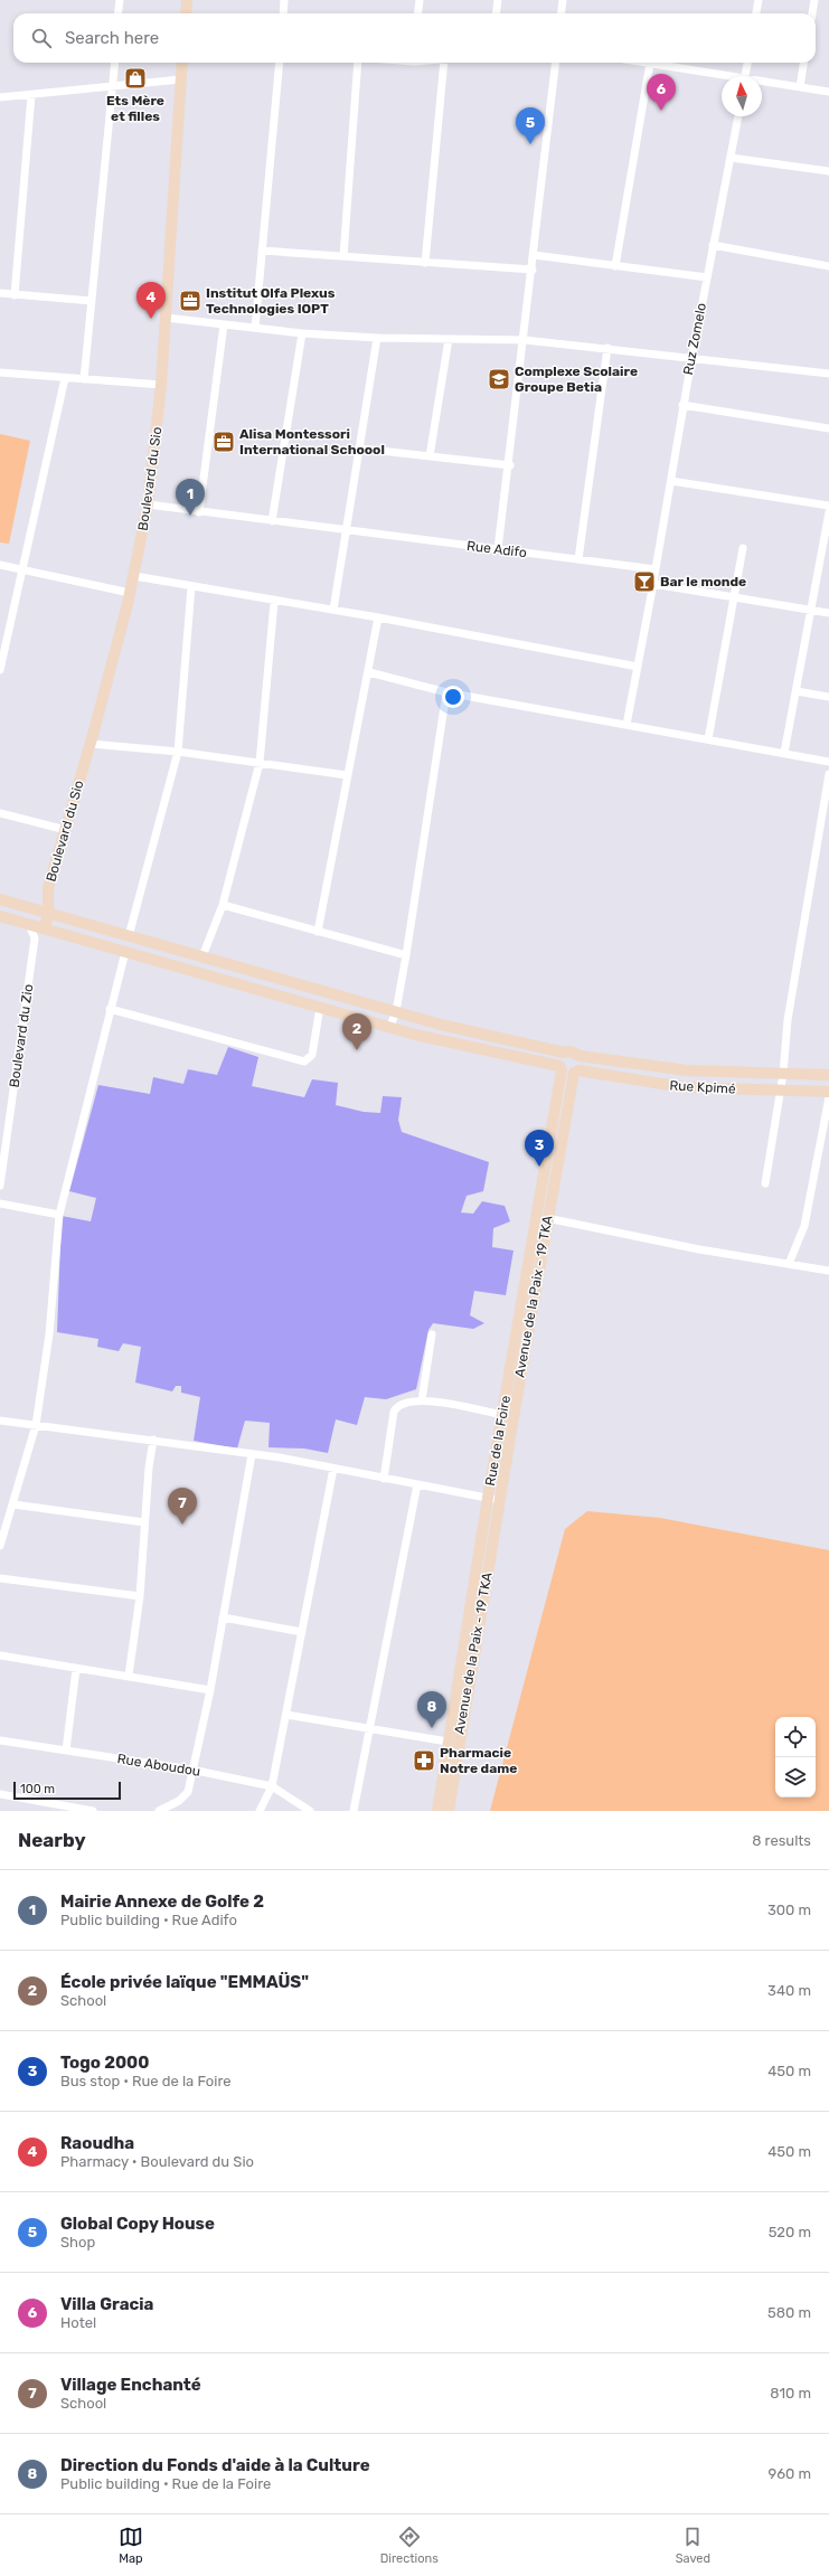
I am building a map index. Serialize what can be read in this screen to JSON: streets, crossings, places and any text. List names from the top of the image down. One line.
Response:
{"streets":{"main road":["Boulevard du Sio","Rue Kpimé","Avenue de la Paix - 19 TKA","Rue de la Foire"],"street":["Ruz Zomelo","Rue Adifo","Boulevard du Zio","Rue Aboudou"]},"crossings":[["Ruz Zomelo","Rue Adifo"],["Boulevard du Sio","Rue Adifo"],["Boulevard du Sio","Boulevard du Zio"],["Rue Kpimé","Avenue de la Paix - 19 TKA"],["Rue Kpimé","Rue de la Foire"],["Avenue de la Paix - 19 TKA","Rue de la Foire"]],"places":{"shop":["Ets Mère et filles"],"office":["Institut Olfa Plexus Technologies IOPT","Alisa Montessori International Schoool"],"school or university":["Complexe Scolaire Groupe Betia"],"bar":["Bar le monde"],"pharmacy":["Pharmacie Notre dame"]},"scale_bar":"100 m","north":"top","page":{"search":"Search here","pins":["6","5","4","1","2","3","7","8"],"scale":"100 m","heading":["Nearby","8 results"],"list":[{"mark":"1","name":"Mairie Annexe de Golfe 2","note":"Public building · Rue Adifo","value":"300 m"},{"mark":"2","name":"École privée laïque \"EMMAÜS\"","note":"School","value":"340 m"},{"mark":"3","name":"Togo 2000","note":"Bus stop · Rue de la Foire","value":"450 m"},{"mark":"4","name":"Raoudha","note":"Pharmacy · Boulevard du Sio","value":"450 m"},{"mark":"5","name":"Global Copy House","note":"Shop","value":"520 m"},{"mark":"6","name":"Villa Gracia","note":"Hotel","value":"580 m"},{"mark":"7","name":"Village Enchanté","note":"School","value":"810 m"},{"mark":"8","name":"Direction du Fonds d'aide à la Culture","note":"Public building · Rue de la Foire","value":"960 m"}],"nav":["Map","Directions","Saved"]}}
